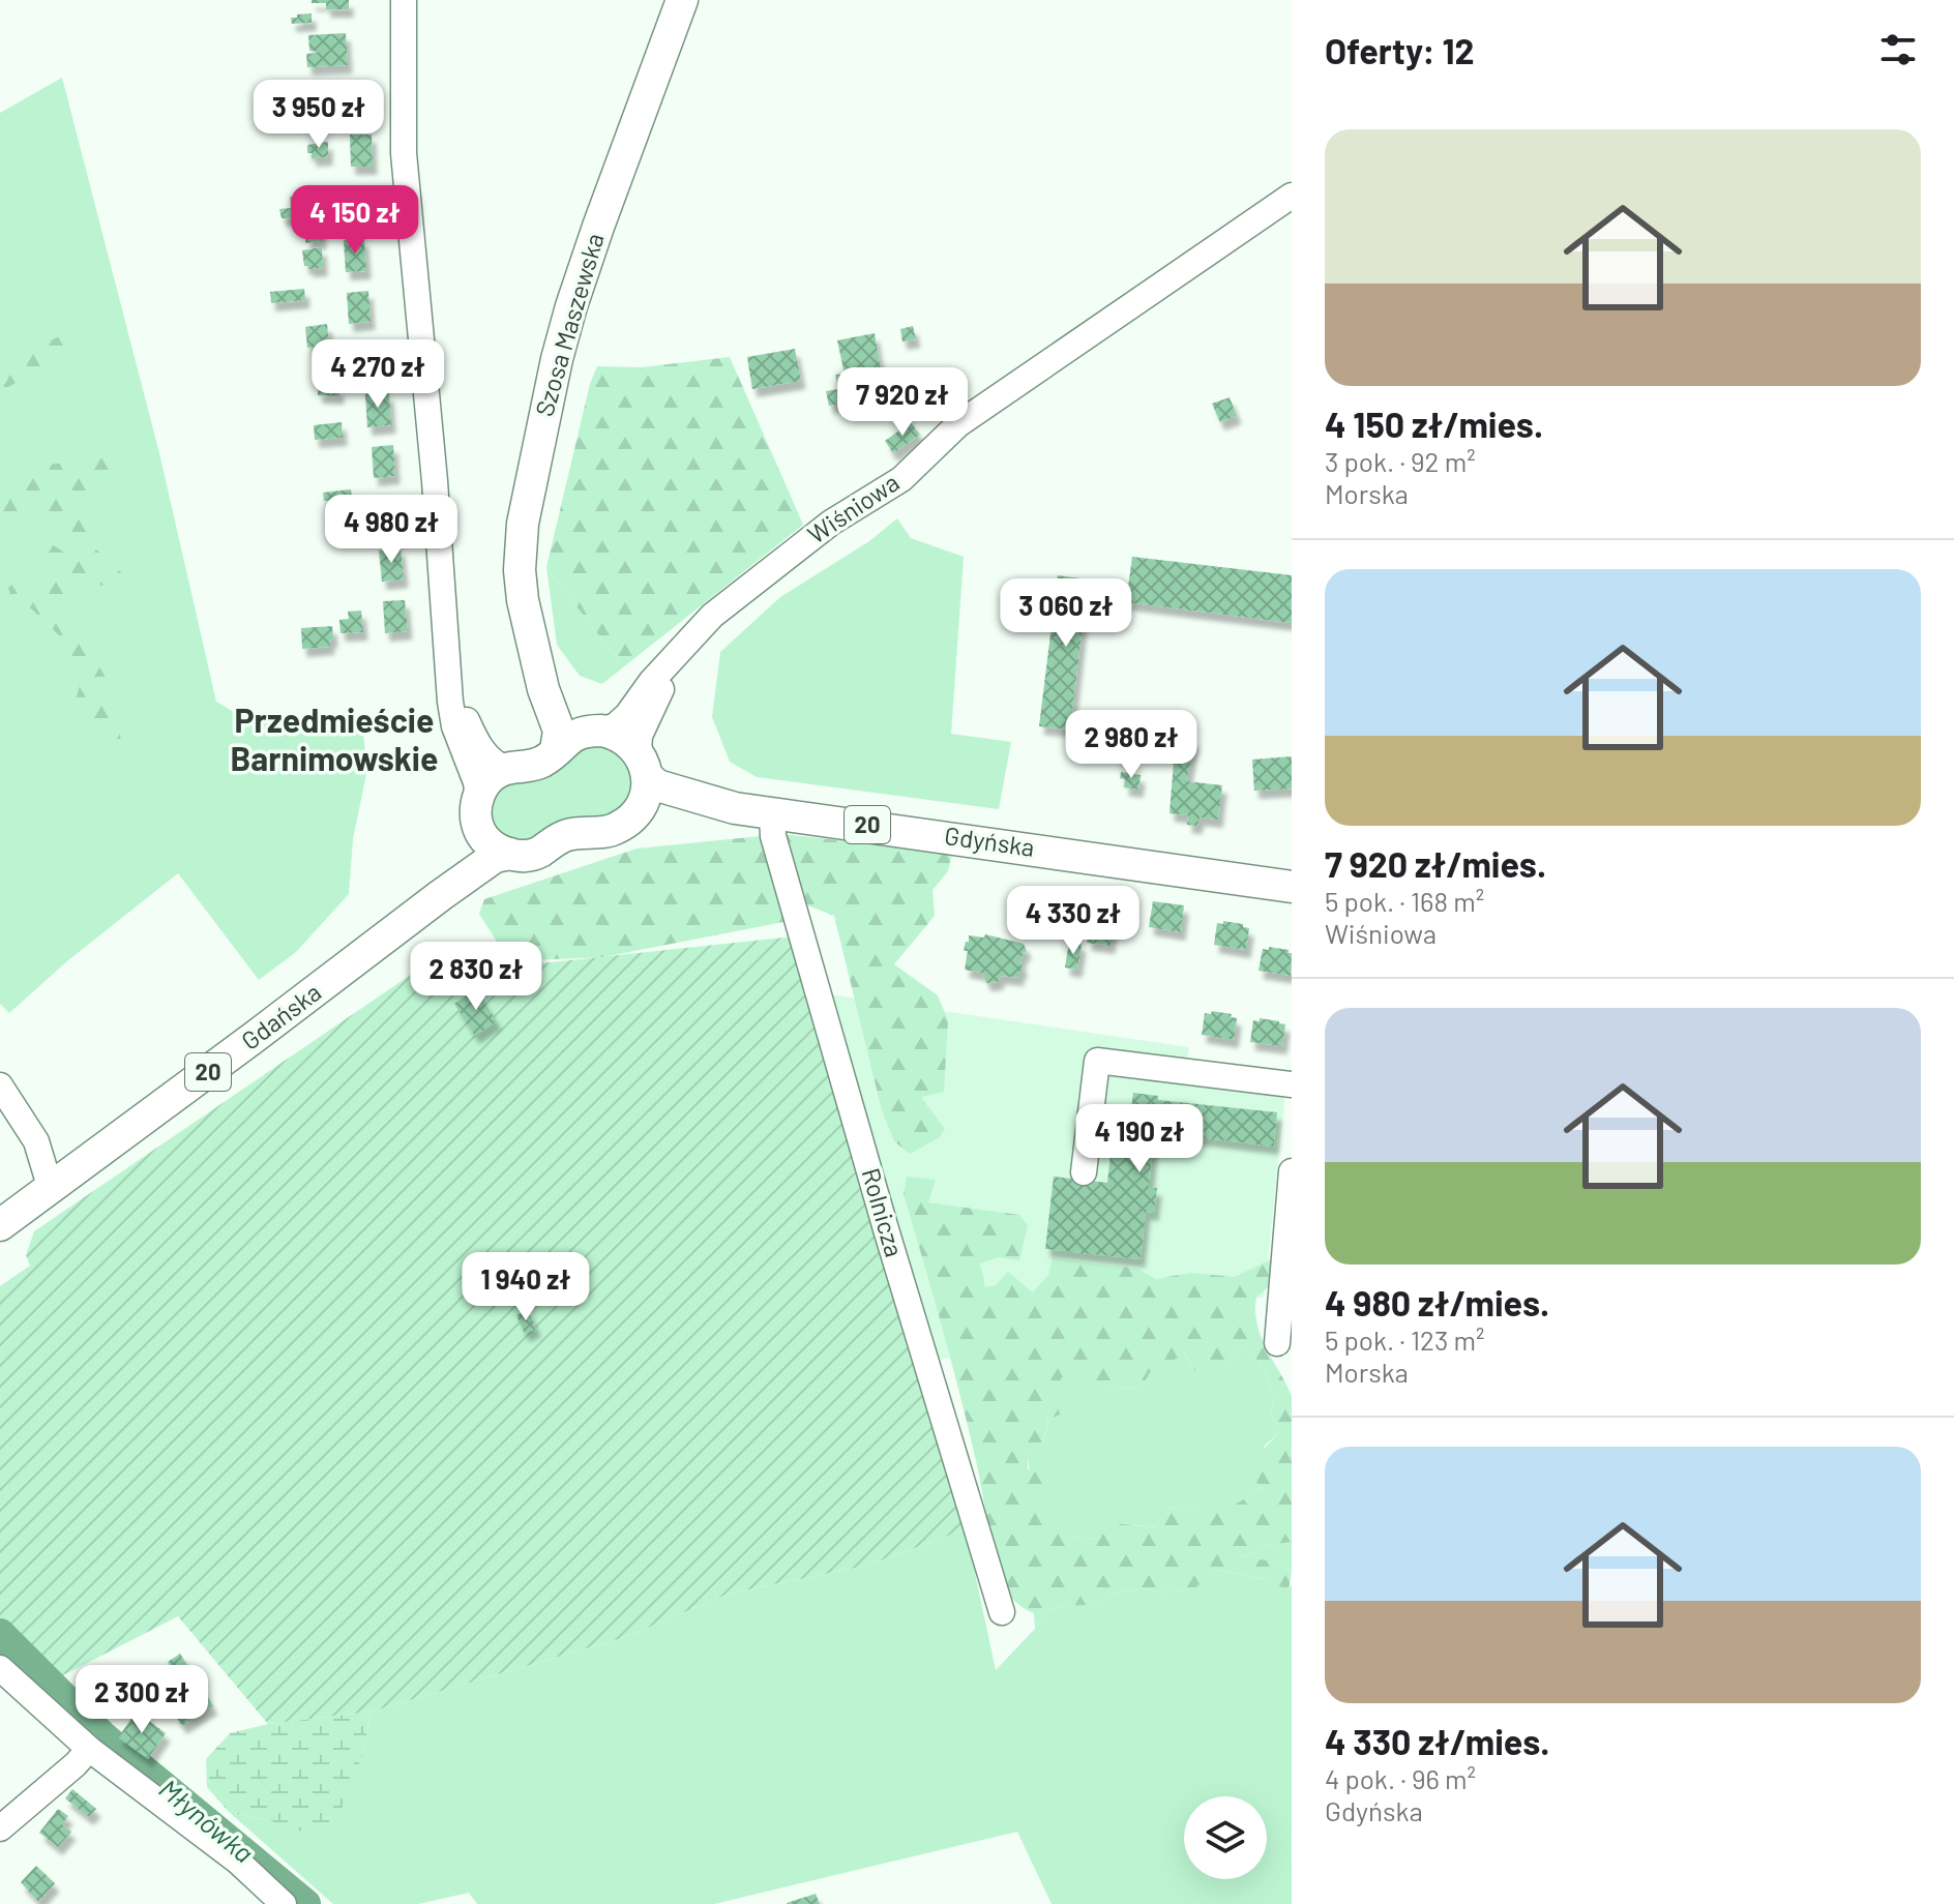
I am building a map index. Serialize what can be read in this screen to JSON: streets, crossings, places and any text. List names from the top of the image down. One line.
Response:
{"streets":{"main road":["Szosa Maszewska","20","Gdyńska","Gdańska"],"street":["Wiśniowa","Rolnicza"]},"crossings":[["Szosa Maszewska","Wiśniowa"],["Szosa Maszewska","20"],["Wiśniowa","20"],["Wiśniowa","Gdyńska"],["20","Gdyńska"],["20","Gdańska"],["Gdyńska","Rolnicza"]],"districts":["Przedmieście Barnimowskie"],"water":["Młynówka"],"page":{"heading":"Oferty: 12","price":["3 950 zł","4 150 zł","4 270 zł","7 920 zł","4 980 zł","3 060 zł","2 980 zł","4 330 zł","2 830 zł","4 190 zł","1 940 zł","2 300 zł"],"list":[{"name":"4 150 zł/mies.","note":"3 pok. · 92 m² · Morska"},{"name":"7 920 zł/mies.","note":"5 pok. · 168 m² · Wiśniowa"},{"name":"4 980 zł/mies.","note":"5 pok. · 123 m² · Morska"},{"name":"4 330 zł/mies.","note":"4 pok. · 96 m² · Gdyńska"}]}}
